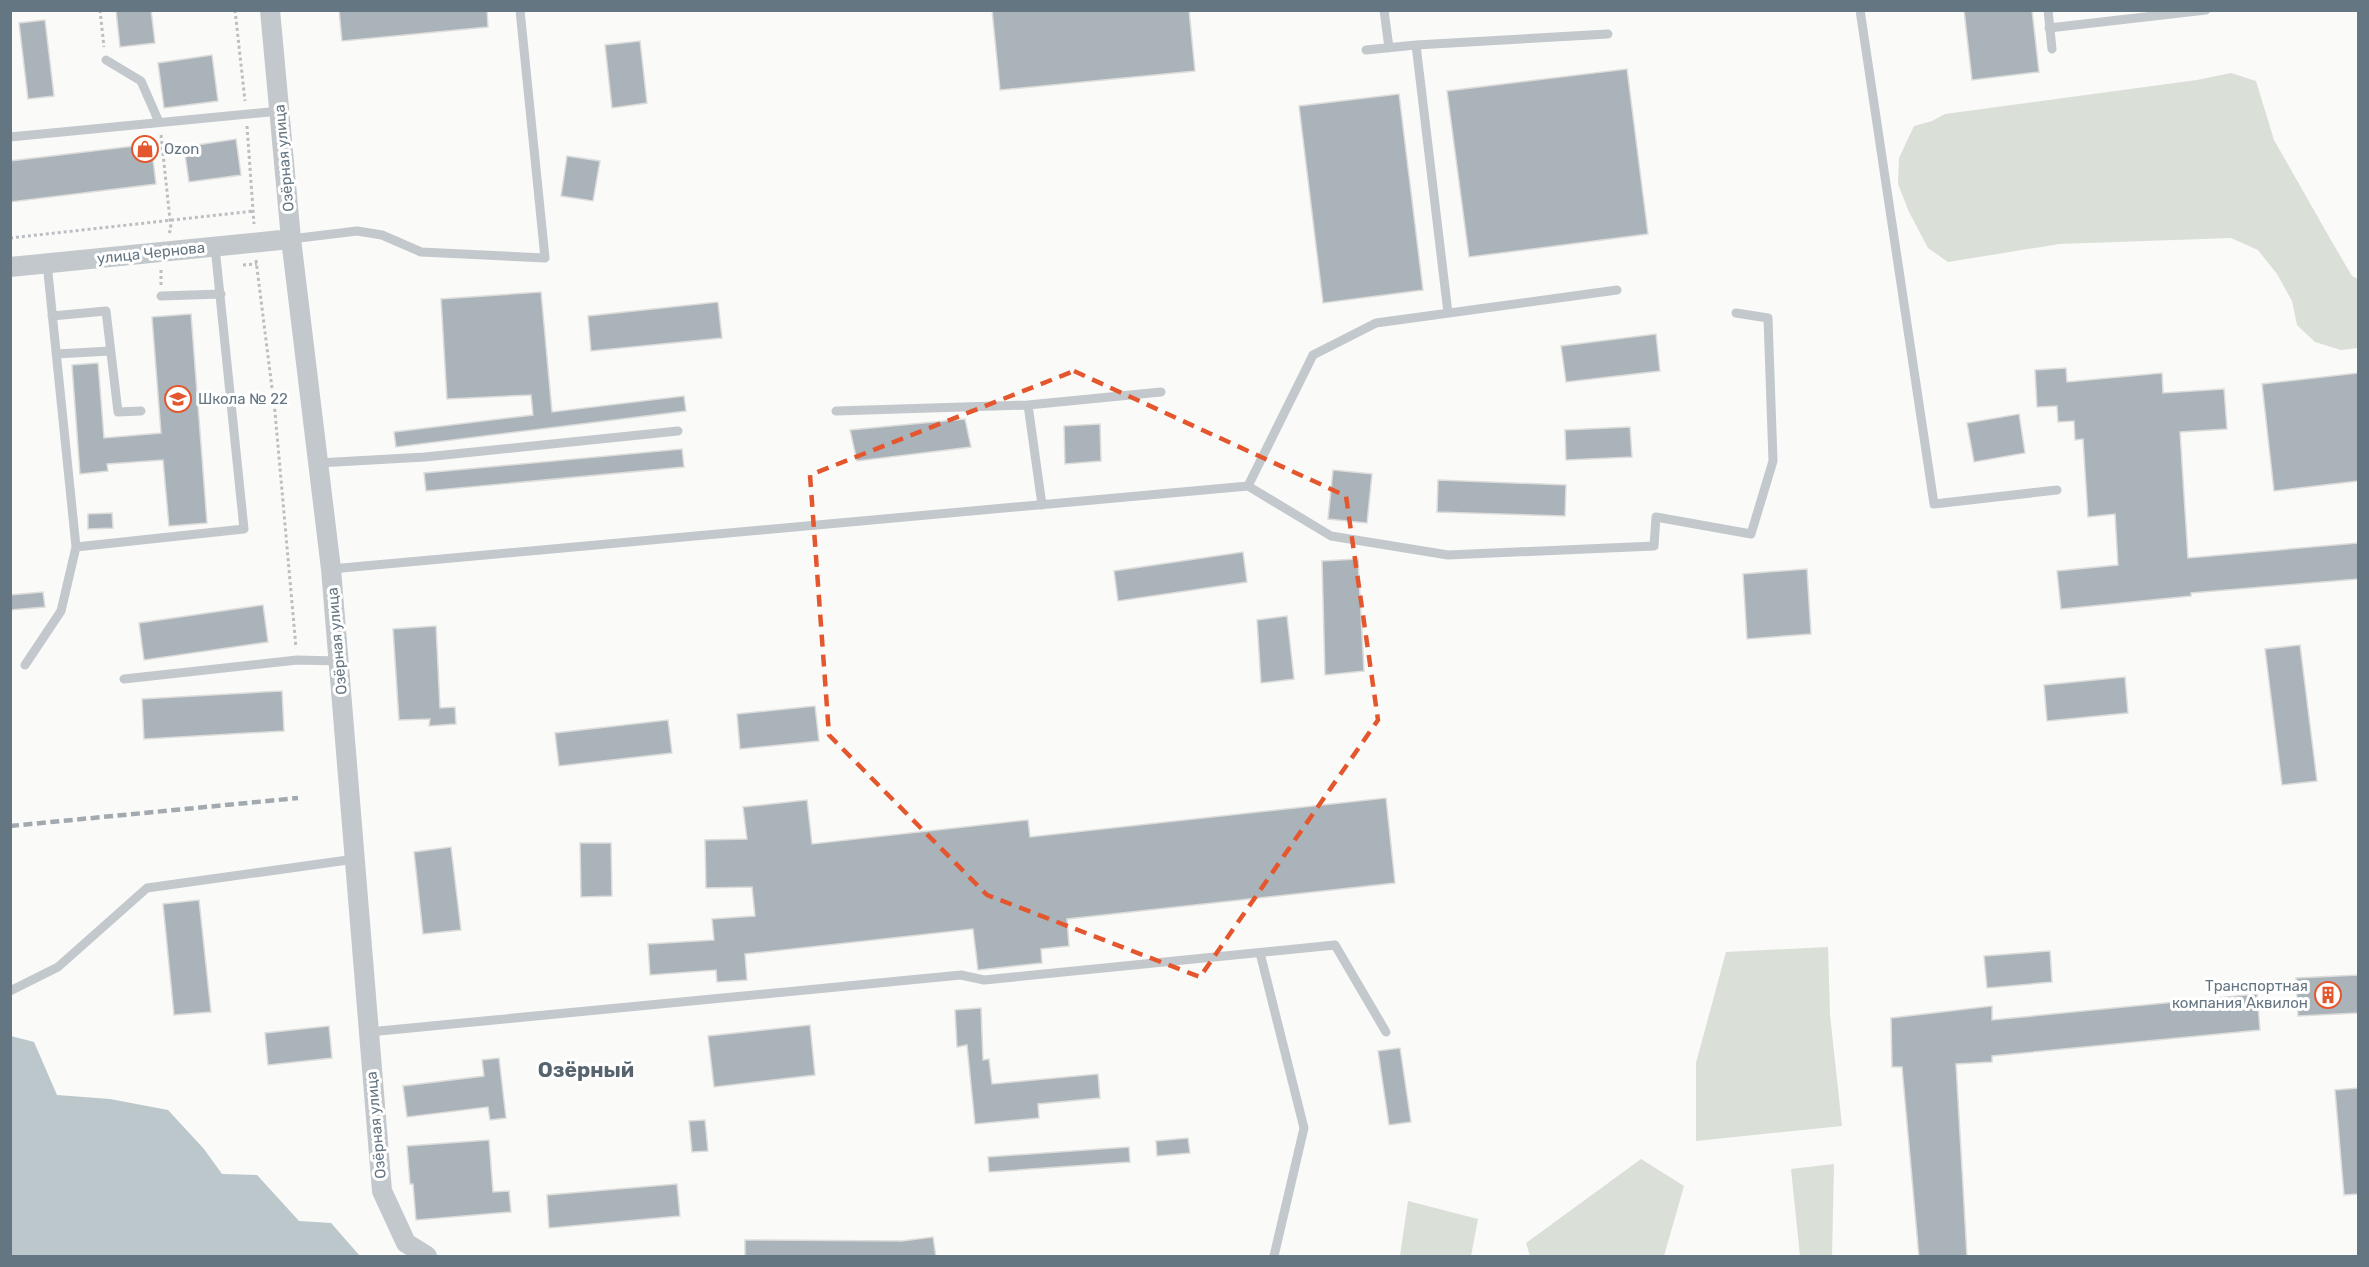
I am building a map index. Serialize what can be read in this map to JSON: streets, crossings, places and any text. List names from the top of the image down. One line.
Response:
{"streets":{"street":["Озёрная улица","улица Чернова"]},"crossings":[["Озёрная улица","улица Чернова"]],"districts":["Озёрный"],"places":{"shop":["Ozon"],"school or university":["Школа № 22"],"building":["Транспортная компания Аквилон"]}}
